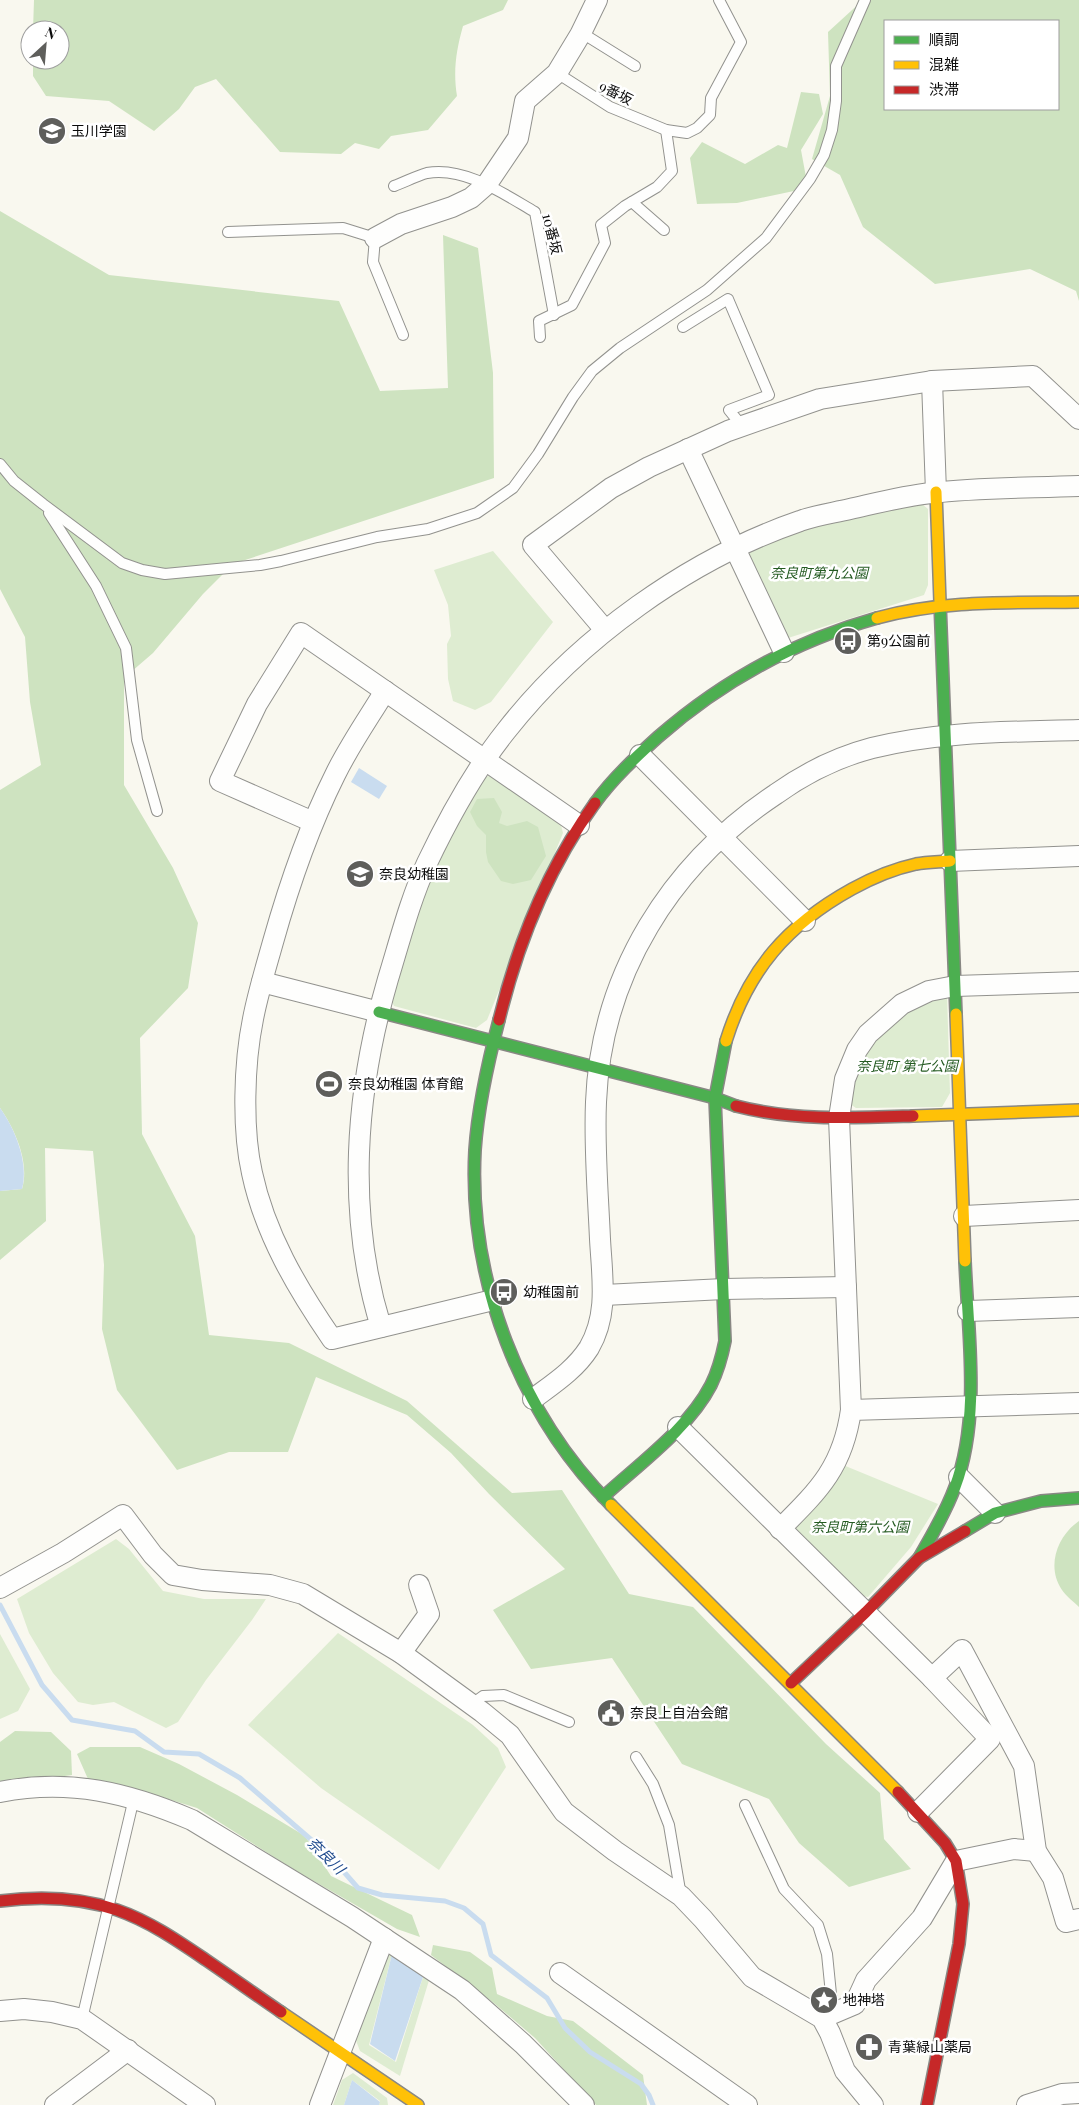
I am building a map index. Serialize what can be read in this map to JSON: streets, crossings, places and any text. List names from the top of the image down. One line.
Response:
{"streets":{"lane":["9番坂","10番坂"]},"water":["奈良川"],"parks":["奈良町第九公園","奈良町 第七公園","奈良町第六公園"],"places":{"school or university":["玉川学園","奈良幼稚園"],"bus stop":["第9公園前","幼稚園前"],"sports":["奈良幼稚園 体育館"],"public building":["奈良上自治会館"],"place":["地神塔"],"pharmacy":["青葉緑山薬局"]},"legend":["順調","混雑","渋滞"],"north":"top right"}
